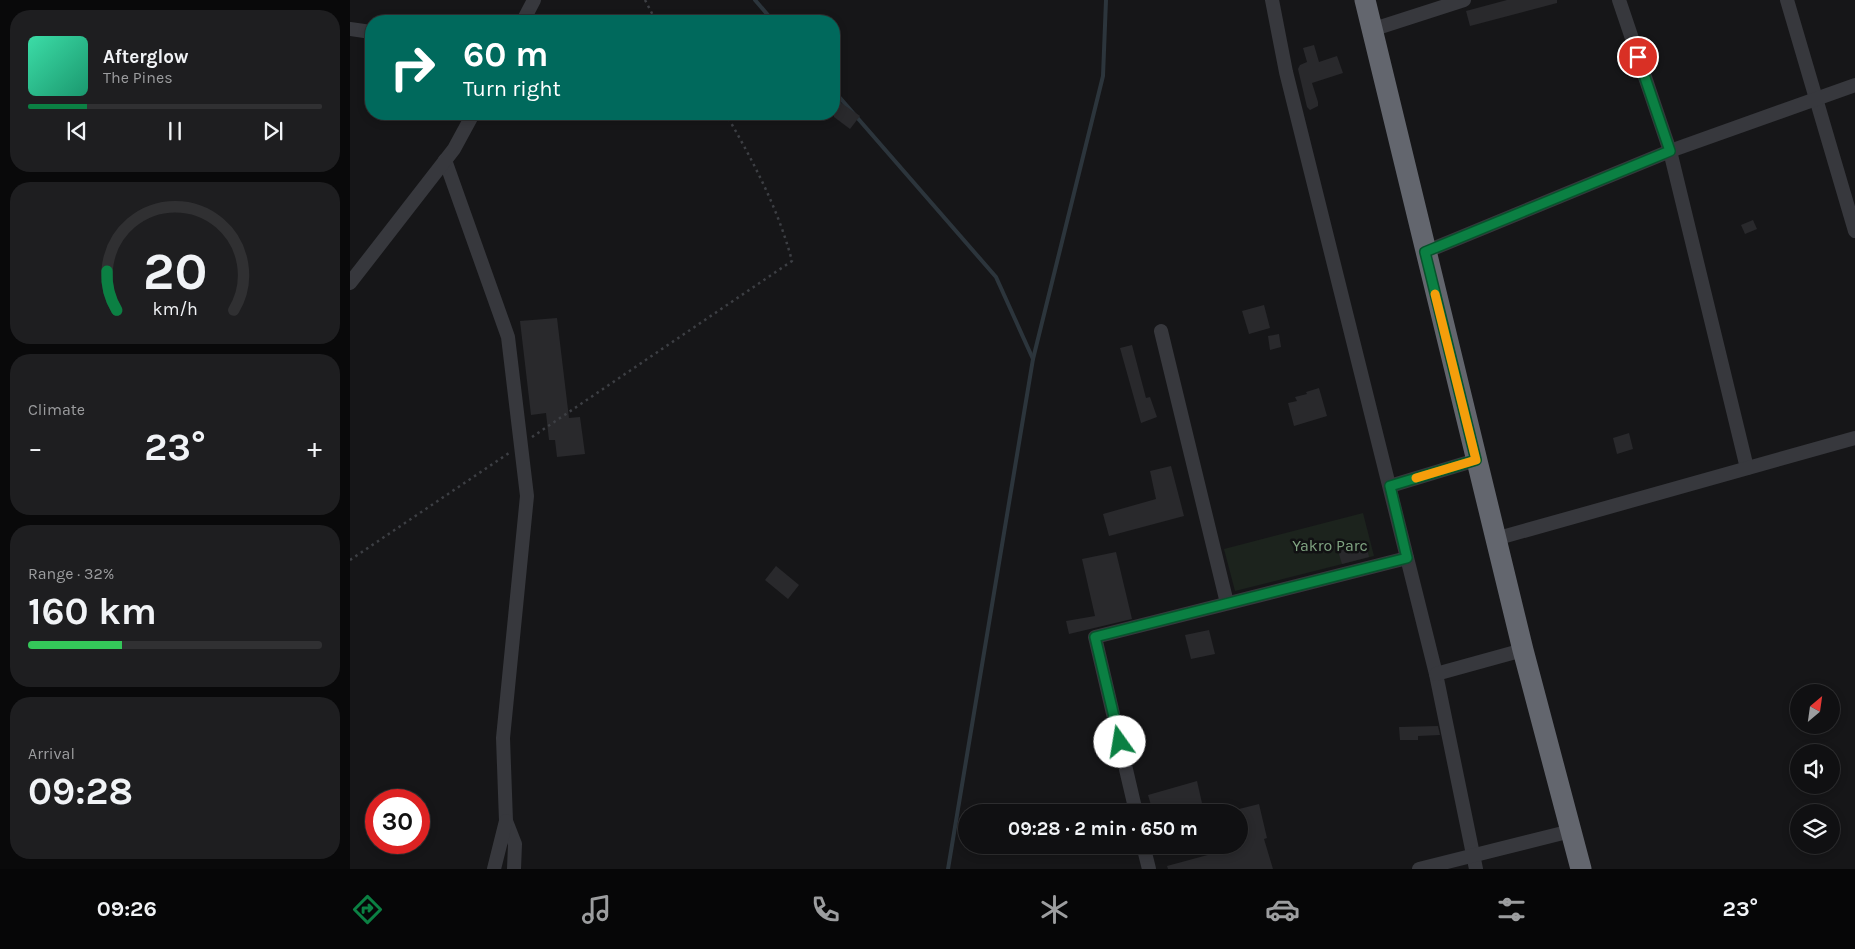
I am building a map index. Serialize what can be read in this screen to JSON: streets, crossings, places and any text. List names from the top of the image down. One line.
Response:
{"parks":["Yakro Parc"],"north":"top right","page":{"turn":["60 m","Turn right"],"song":["Afterglow","The Pines"],"tile":["Climate",["Range · 32%","160 km"],["Arrival","09:28"]],"heat":["−","23°","+"],"limit":"30","trip":"09:28 · 2 min · 650 m","tabs":["09:26","23°"],"gauge":["20","km/h"]}}
